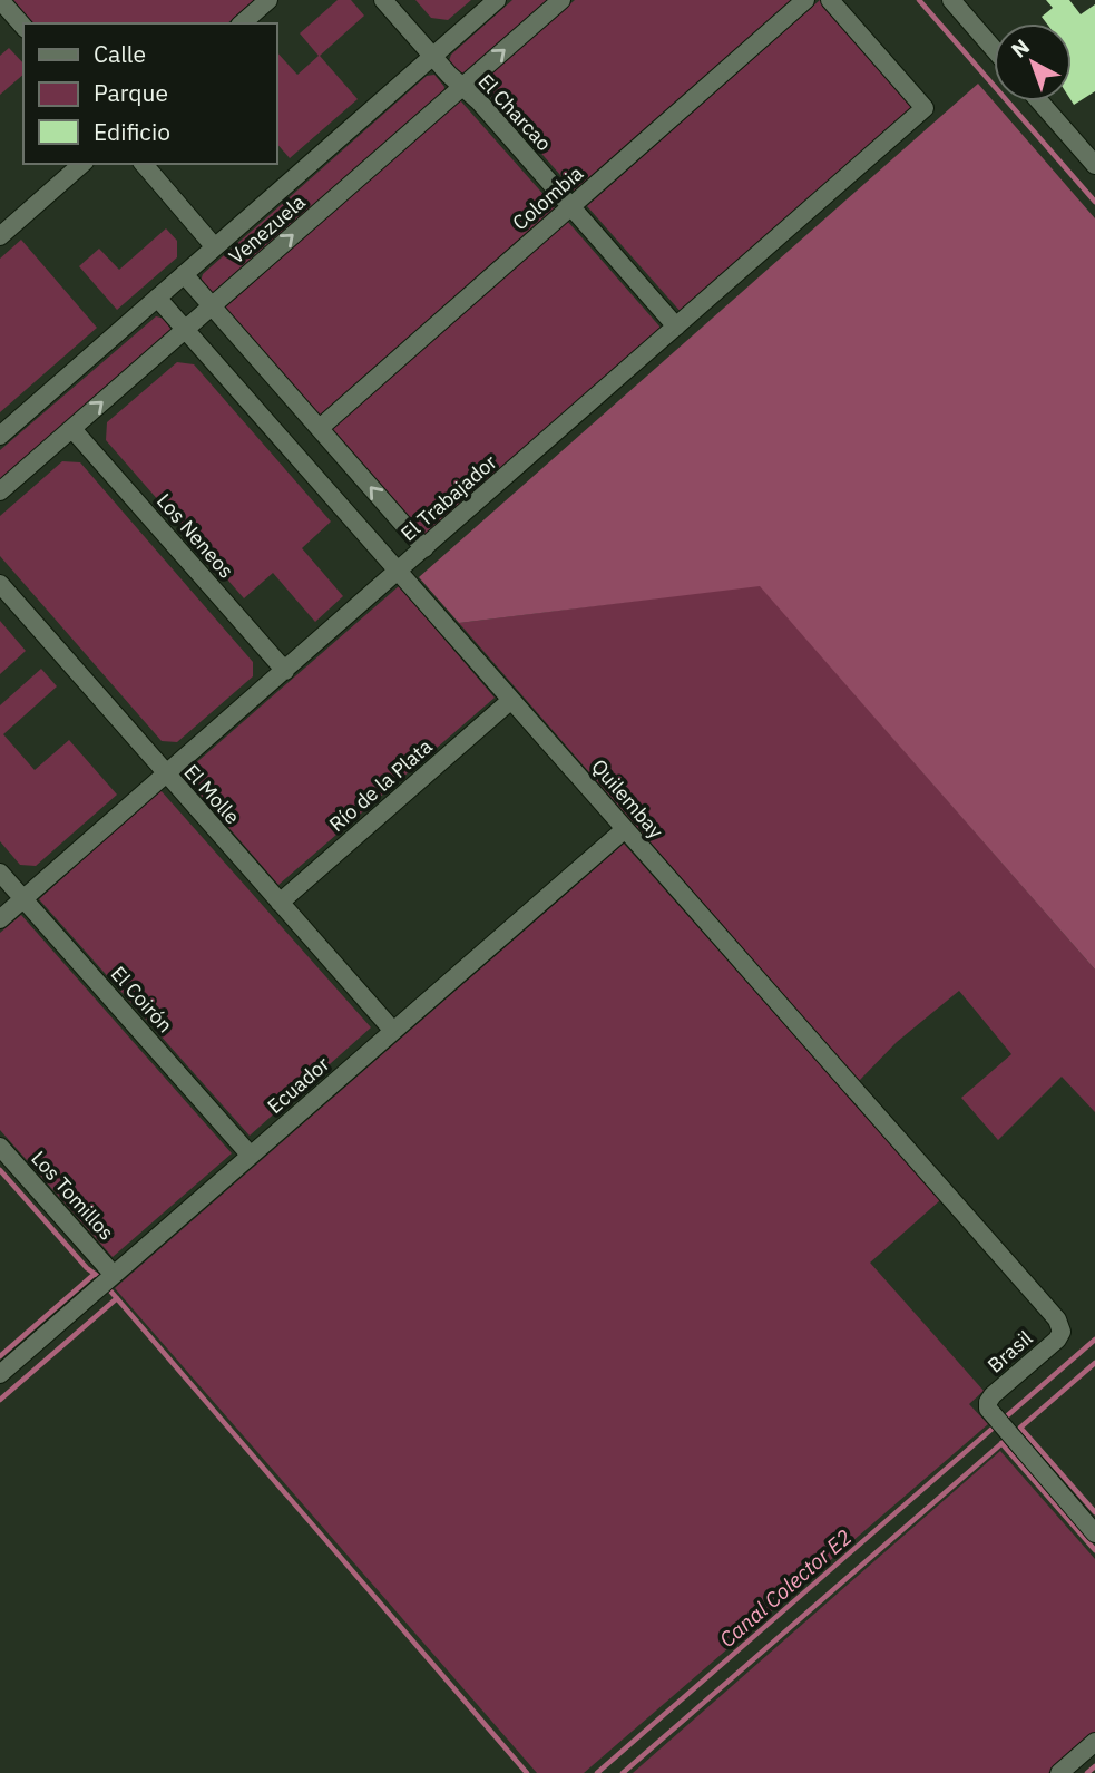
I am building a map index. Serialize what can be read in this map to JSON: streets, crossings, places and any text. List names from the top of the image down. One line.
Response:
{"streets":{"street":["El Charcao","Colombia","Venezuela","El Trabajador","Los Neneos","Río de la Plata","El Molle","Quilembay","El Coirón","Ecuador","Los Tomillos","Brasil"]},"crossings":[["El Charcao","Colombia"],["El Charcao","Venezuela"],["El Charcao","El Trabajador"],["Venezuela","Los Neneos"],["Venezuela","Quilembay"],["El Trabajador","Los Neneos"],["El Trabajador","El Molle"],["El Trabajador","Quilembay"],["El Trabajador","El Coirón"],["Río de la Plata","El Molle"],["Río de la Plata","Quilembay"],["El Molle","Ecuador"],["Quilembay","Ecuador"],["Quilembay","Brasil"],["El Coirón","Ecuador"],["Ecuador","Los Tomillos"]],"water":["Canal Colector E2"],"legend":["Calle","Parque","Edificio"],"north":"top left"}
